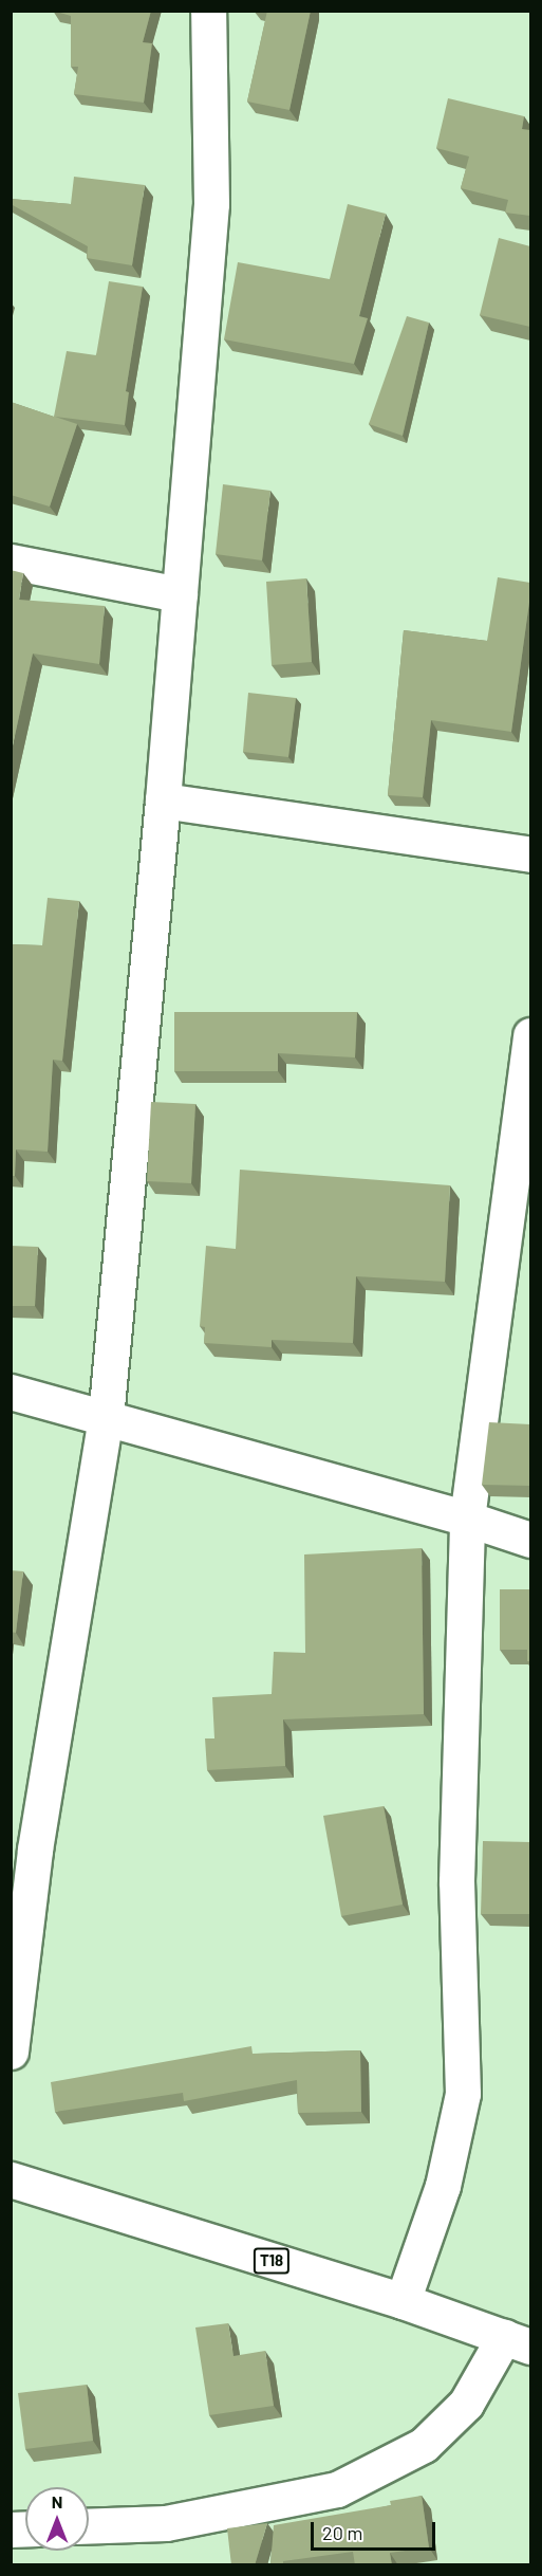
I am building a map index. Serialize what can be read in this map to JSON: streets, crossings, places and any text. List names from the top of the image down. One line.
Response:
{"streets":{"main road":["T18"]},"scale_bar":"20 m","north":"top"}
